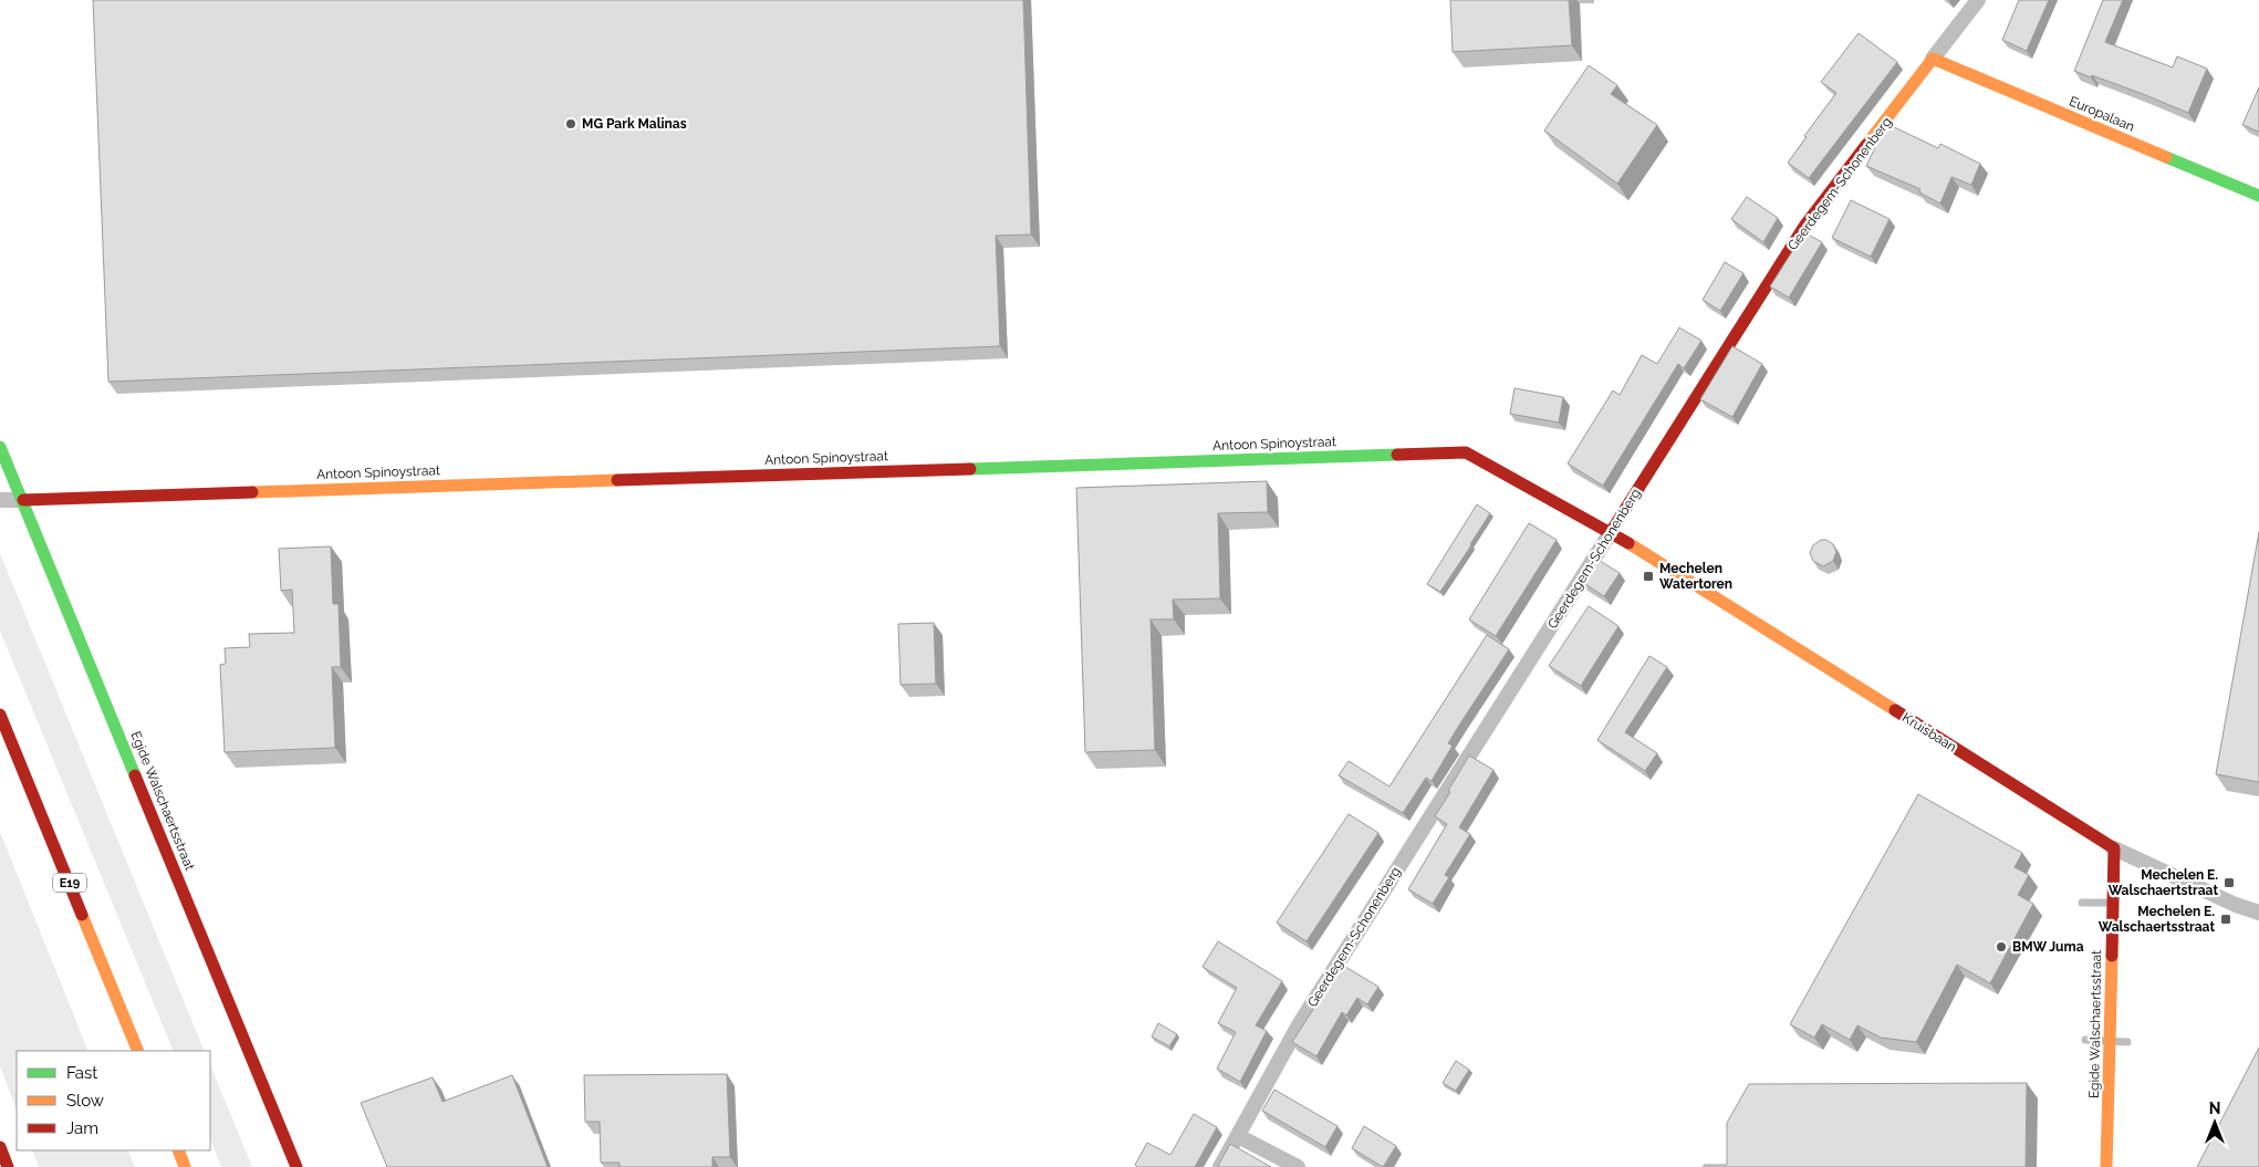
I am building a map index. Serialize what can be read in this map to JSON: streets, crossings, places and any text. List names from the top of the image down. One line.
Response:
{"streets":{"main road":["Europalaan","Geerdegem-Schonenberg","Antoon Spinoystraat","Kruisbaan","Egide Walschaertsstraat","E19"]},"crossings":[["Europalaan","Geerdegem-Schonenberg"],["Geerdegem-Schonenberg","Antoon Spinoystraat"],["Geerdegem-Schonenberg","Kruisbaan"],["Antoon Spinoystraat","Kruisbaan"],["Antoon Spinoystraat","Egide Walschaertsstraat"],["Kruisbaan","Egide Walschaertsstraat"]],"places":{"other":["MG Park Malinas","BMW Juma"],"transit":["Mechelen Watertoren","Mechelen E. Walschaertstraat","Mechelen E. Walschaertsstraat"]},"legend":["Fast","Slow","Jam"],"north":"top"}
